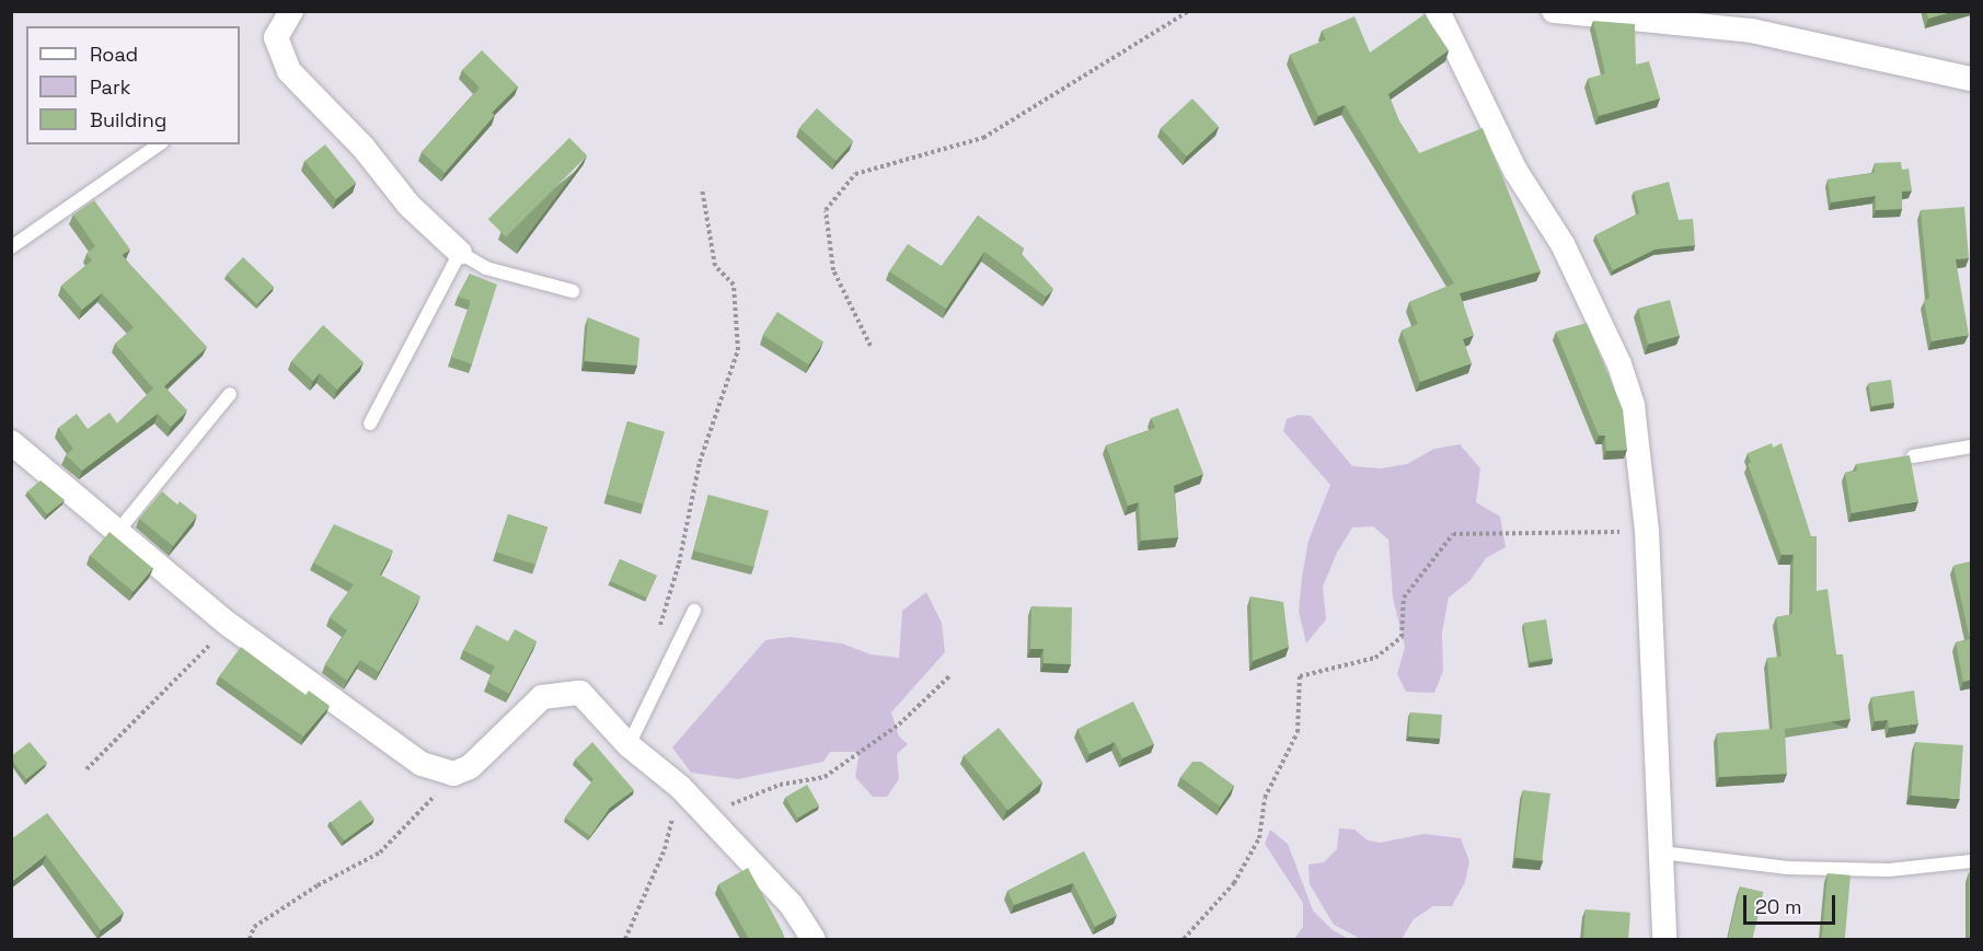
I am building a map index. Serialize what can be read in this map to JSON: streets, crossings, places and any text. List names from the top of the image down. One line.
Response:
{"legend":["Road","Park","Building"],"scale_bar":"20 m"}
